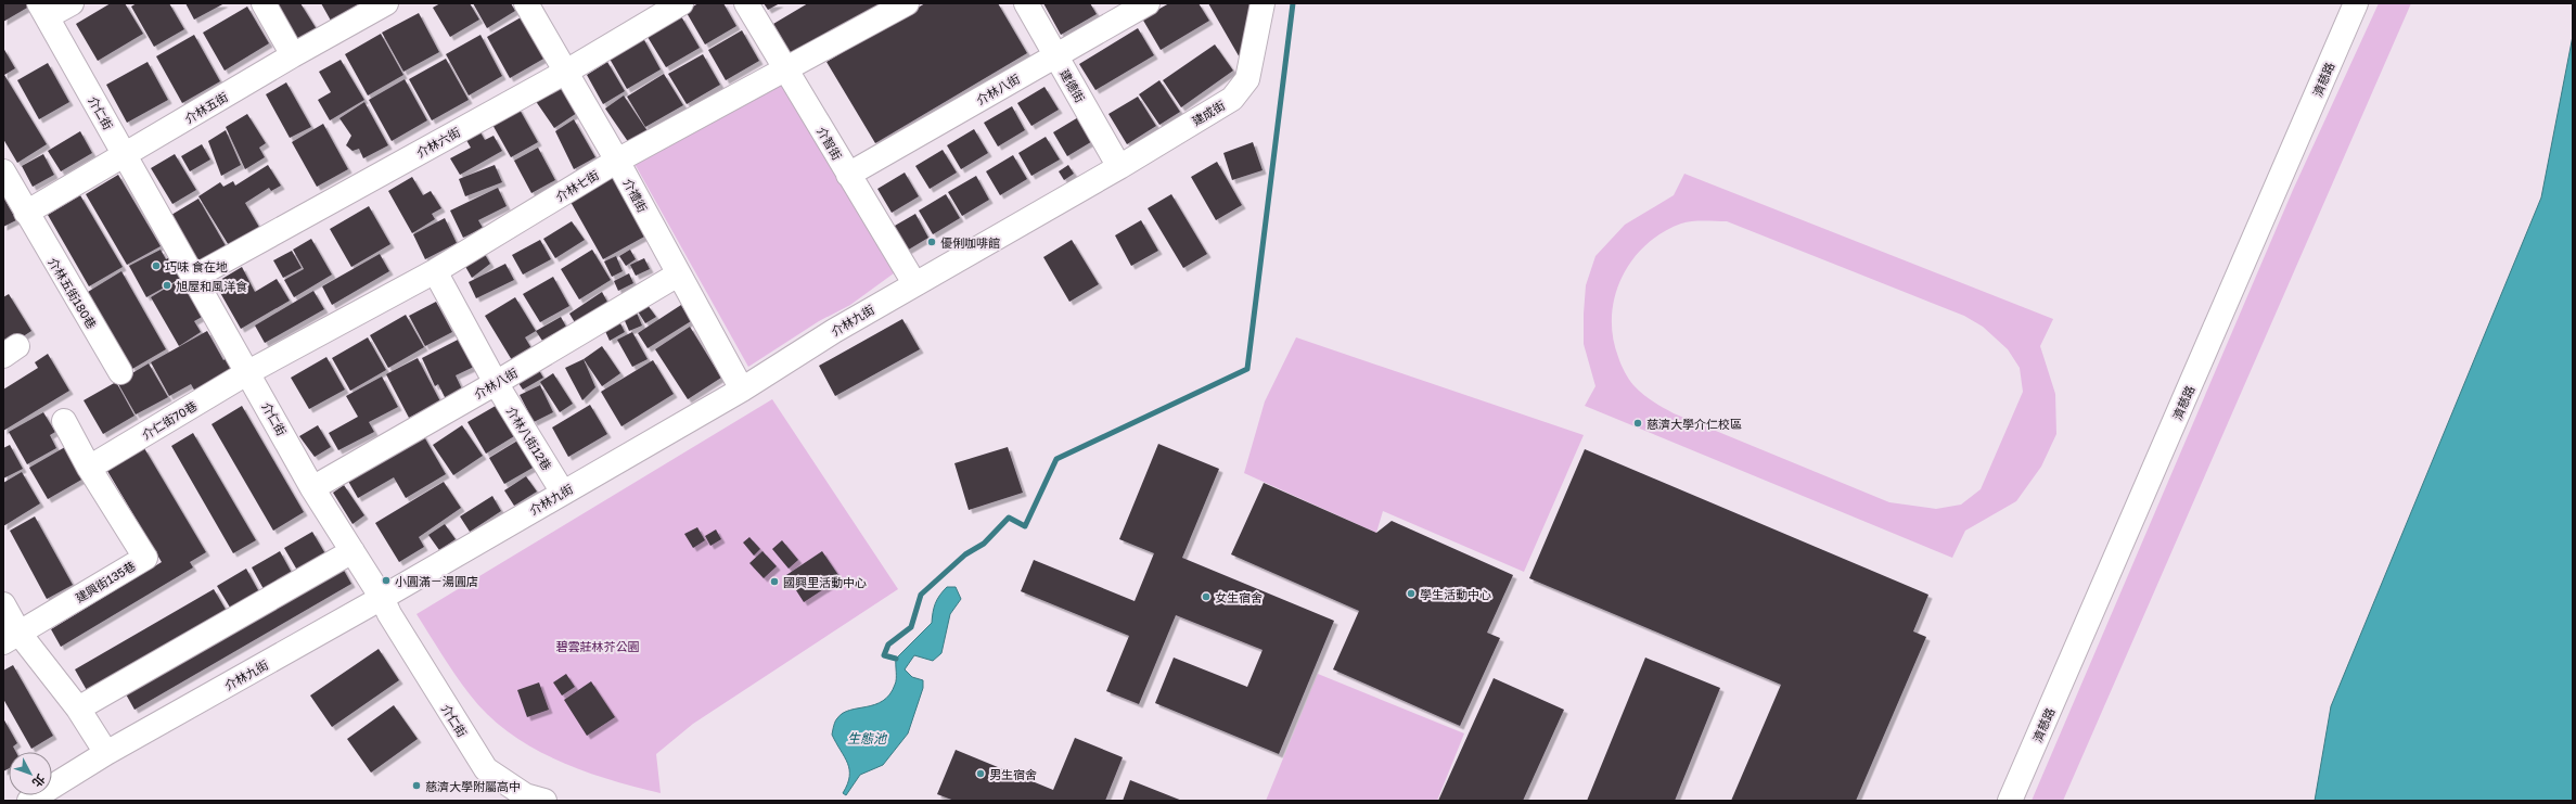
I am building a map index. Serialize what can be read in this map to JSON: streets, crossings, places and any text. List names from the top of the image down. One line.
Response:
{"streets":{"street":["濟慈路","建德街","介林八街","介林五街","介仁街","建成街","介林六街","介智街","介林七街","介禮街","介林五街180巷","介林九街","介仁街70巷","介林八街12巷","建興街135巷"]},"crossings":[["建德街","介林八街"],["建德街","建成街"],["建德街","介林九街"],["介林八街","介仁街"],["介林八街","介智街"],["介林八街","介禮街"],["介林八街","介林八街12巷"],["介林五街","介仁街"],["介林五街","介林五街180巷"],["介仁街","介林六街"],["介仁街","介林七街"],["介仁街","介林九街"],["介仁街","介仁街70巷"],["建成街","介林九街"],["介林六街","介禮街"],["介智街","介林七街"],["介智街","介林九街"],["介林七街","介禮街"],["介林七街","介仁街70巷"],["介林七街","介林八街12巷"],["介禮街","介林九街"],["介林九街","介林八街12巷"],["介仁街70巷","建興街135巷"]],"water":["生態池"],"parks":["碧雲莊林芥公園"],"places":["優俐咖啡館","巧味 食在地","旭屋和風洋食","慈濟大學介仁校區","小圓滿－湯圓店","國興里活動中心","學生活動中心","女生宿舍","男生宿舍","慈濟大學附屬高中"],"north":"bottom right"}
